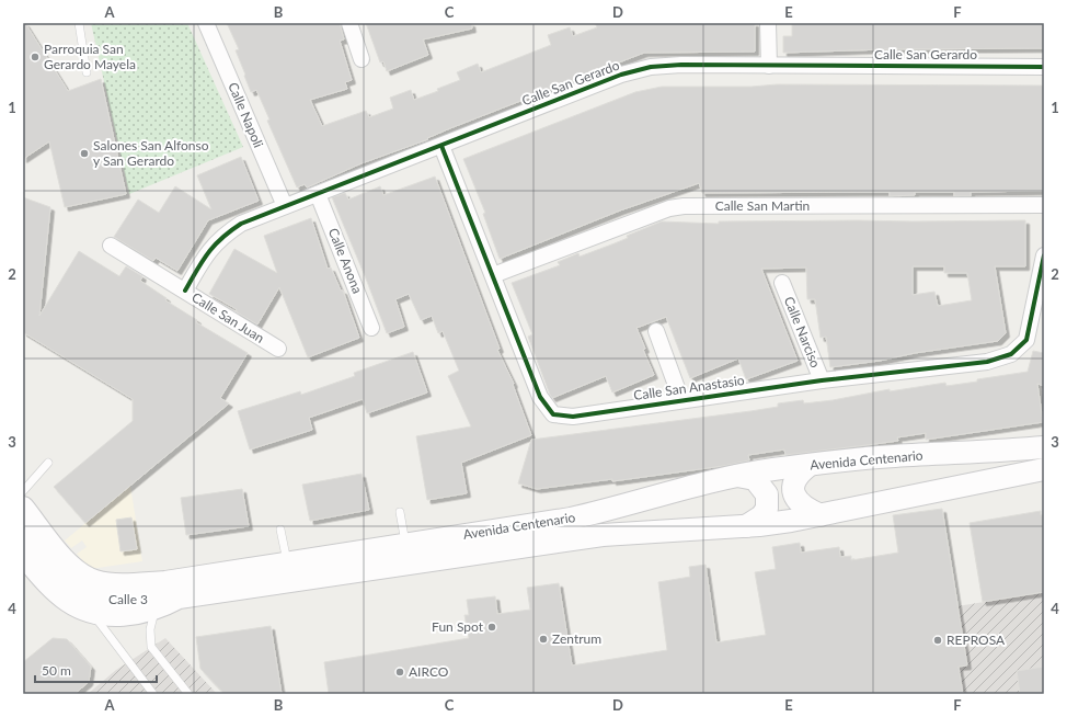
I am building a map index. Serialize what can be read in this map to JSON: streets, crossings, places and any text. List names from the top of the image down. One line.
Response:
{"streets":{"main road":["Avenida Centenario"],"street":["Calle San Gerardo","Calle Napoli","Calle San Martin","Calle Anona","Calle San Juan","Calle Narciso","Calle San Anastasio","Calle 3"]},"crossings":[["Calle San Gerardo","Calle Napoli"],["Calle San Gerardo","Calle Anona"],["Calle San Gerardo","Calle San Juan"],["Calle San Gerardo","Calle San Anastasio"],["Calle San Martin","Calle San Anastasio"],["Calle Narciso","Calle San Anastasio"],["Avenida Centenario","Calle 3"]],"places":["Parroquia San Gerardo Mayela","Salones San Alfonso y San Gerardo","Fun Spot","Zentrum","REPROSA","AIRCO"],"scale_bar":"50 m","grid":{"columns":["A","B","C","D","E","F"],"rows":["1","2","3","4"]}}
